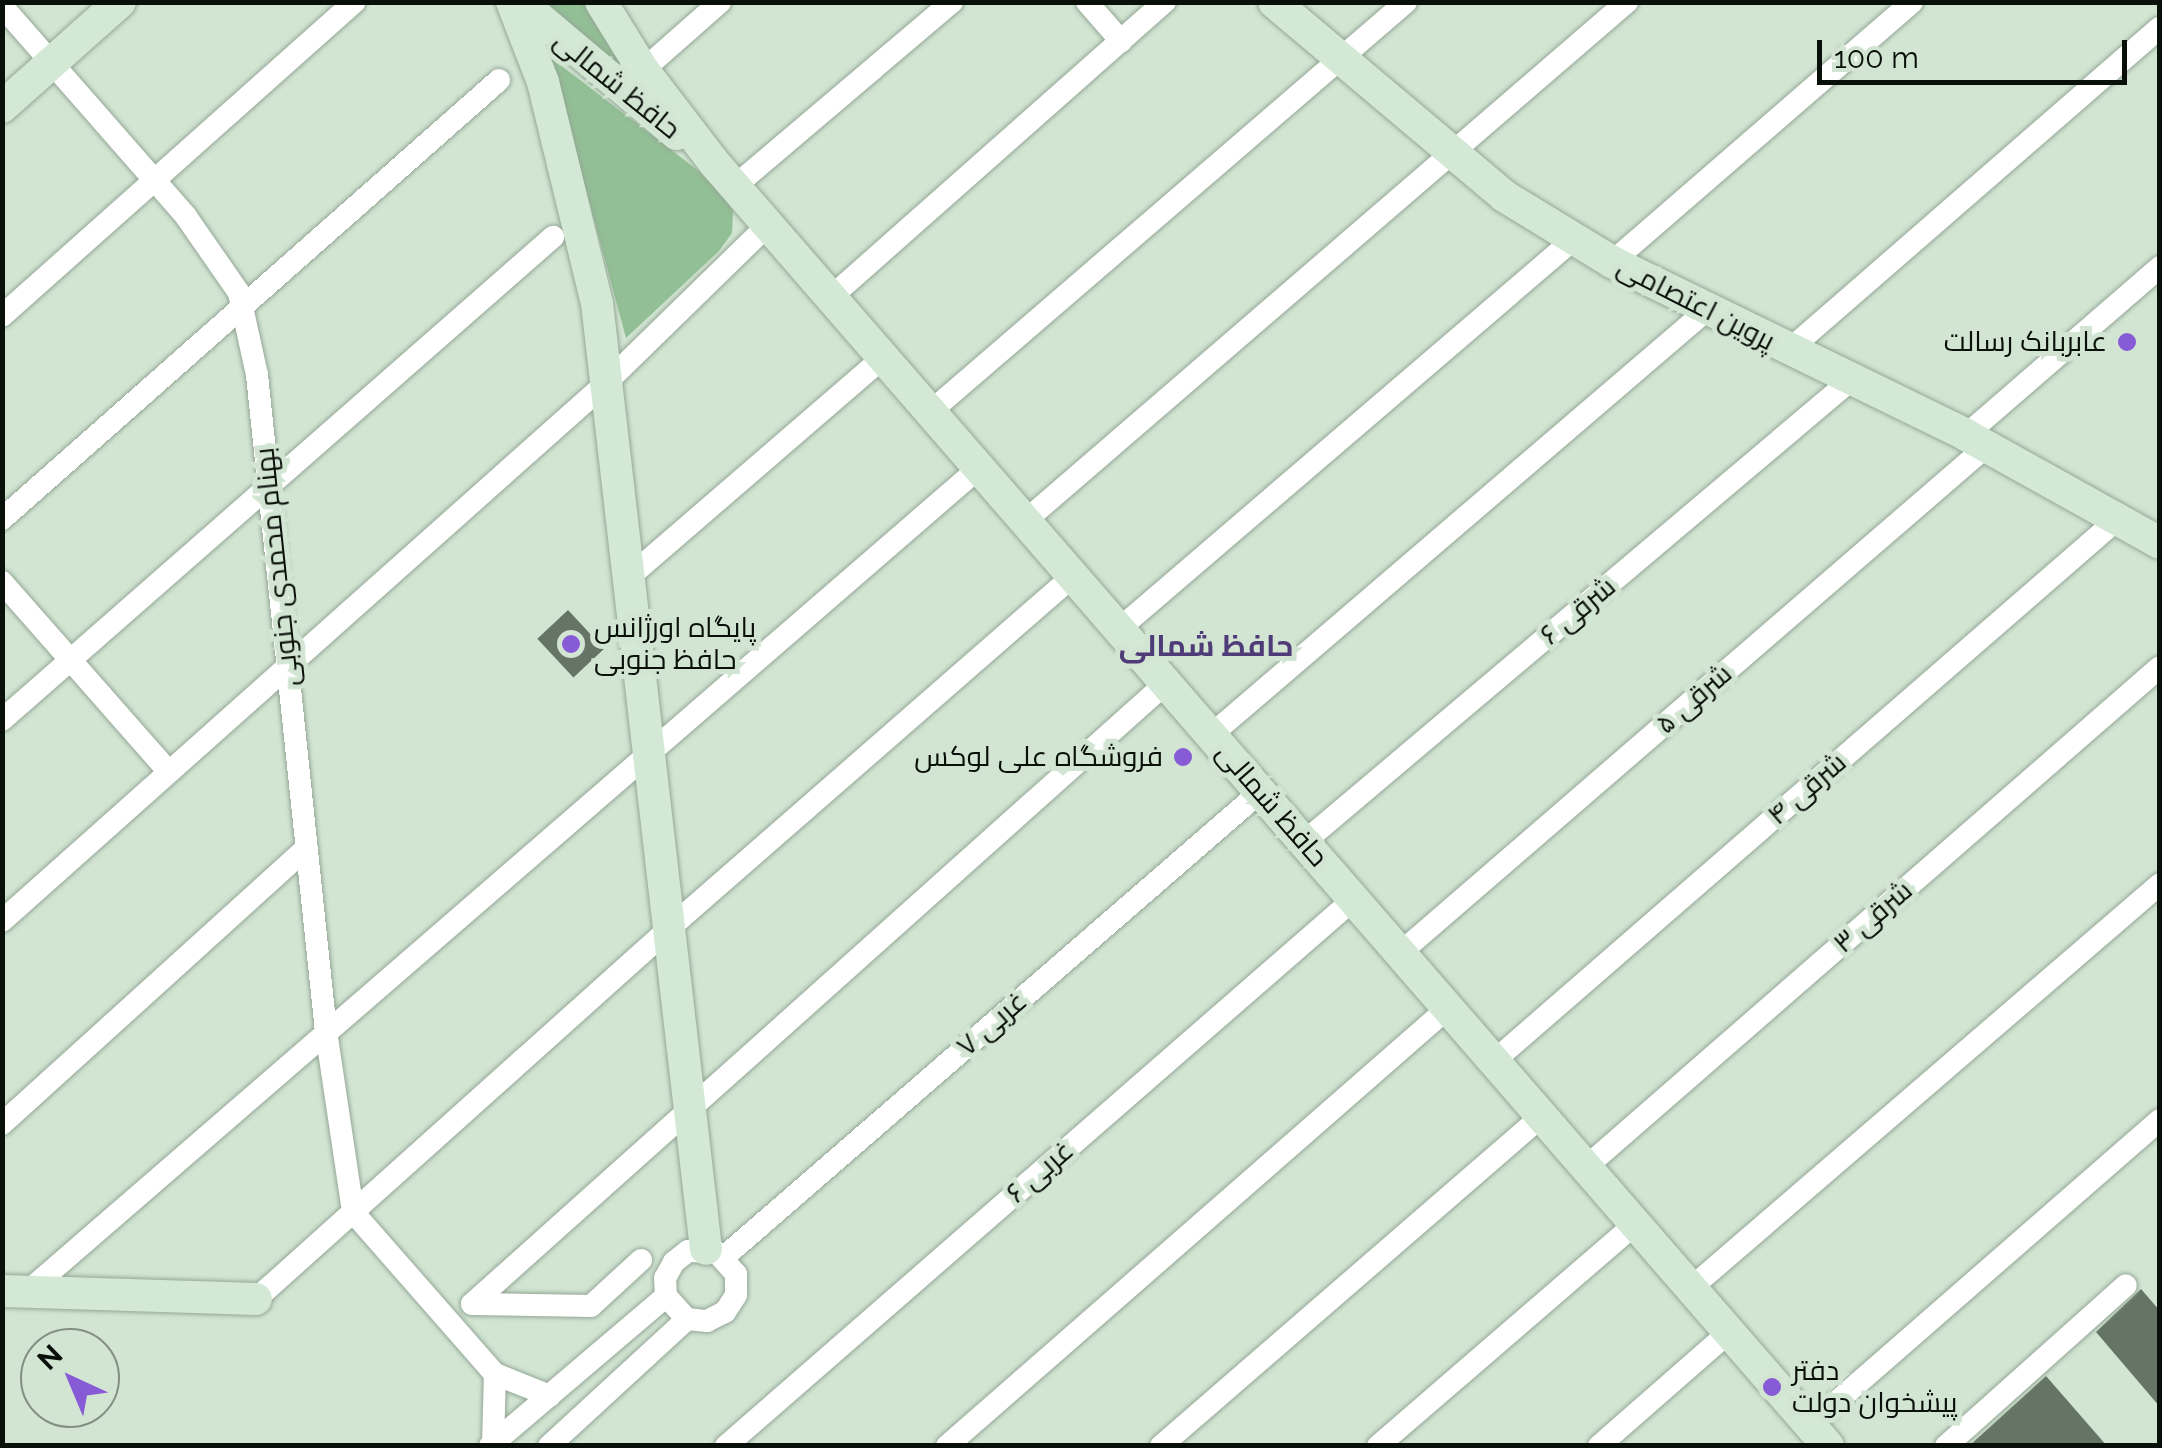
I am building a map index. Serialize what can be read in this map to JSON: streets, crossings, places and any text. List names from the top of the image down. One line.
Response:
{"streets":{"main road":["حافظ شمالی","پروین اعتصامی"],"street":["بهنام محمدی جنوبی","۶ شرقی","۵ شرقی","۴ شرقی","۳ شرقی","۷ غربی","۶ غربی"]},"crossings":[["حافظ شمالی","۶ شرقی"],["حافظ شمالی","۵ شرقی"],["حافظ شمالی","۴ شرقی"],["حافظ شمالی","۳ شرقی"],["حافظ شمالی","۷ غربی"],["حافظ شمالی","۶ غربی"],["پروین اعتصامی","۶ شرقی"],["پروین اعتصامی","۵ شرقی"],["پروین اعتصامی","۴ شرقی"]],"districts":["حافظ شمالی"],"places":["عابربانک رسالت","پایگاه اورژانس حافظ جنوبی","فروشگاه علی لوکس","دفتر پیشخوان دولت"],"scale_bar":"100 m","north":"top left"}
